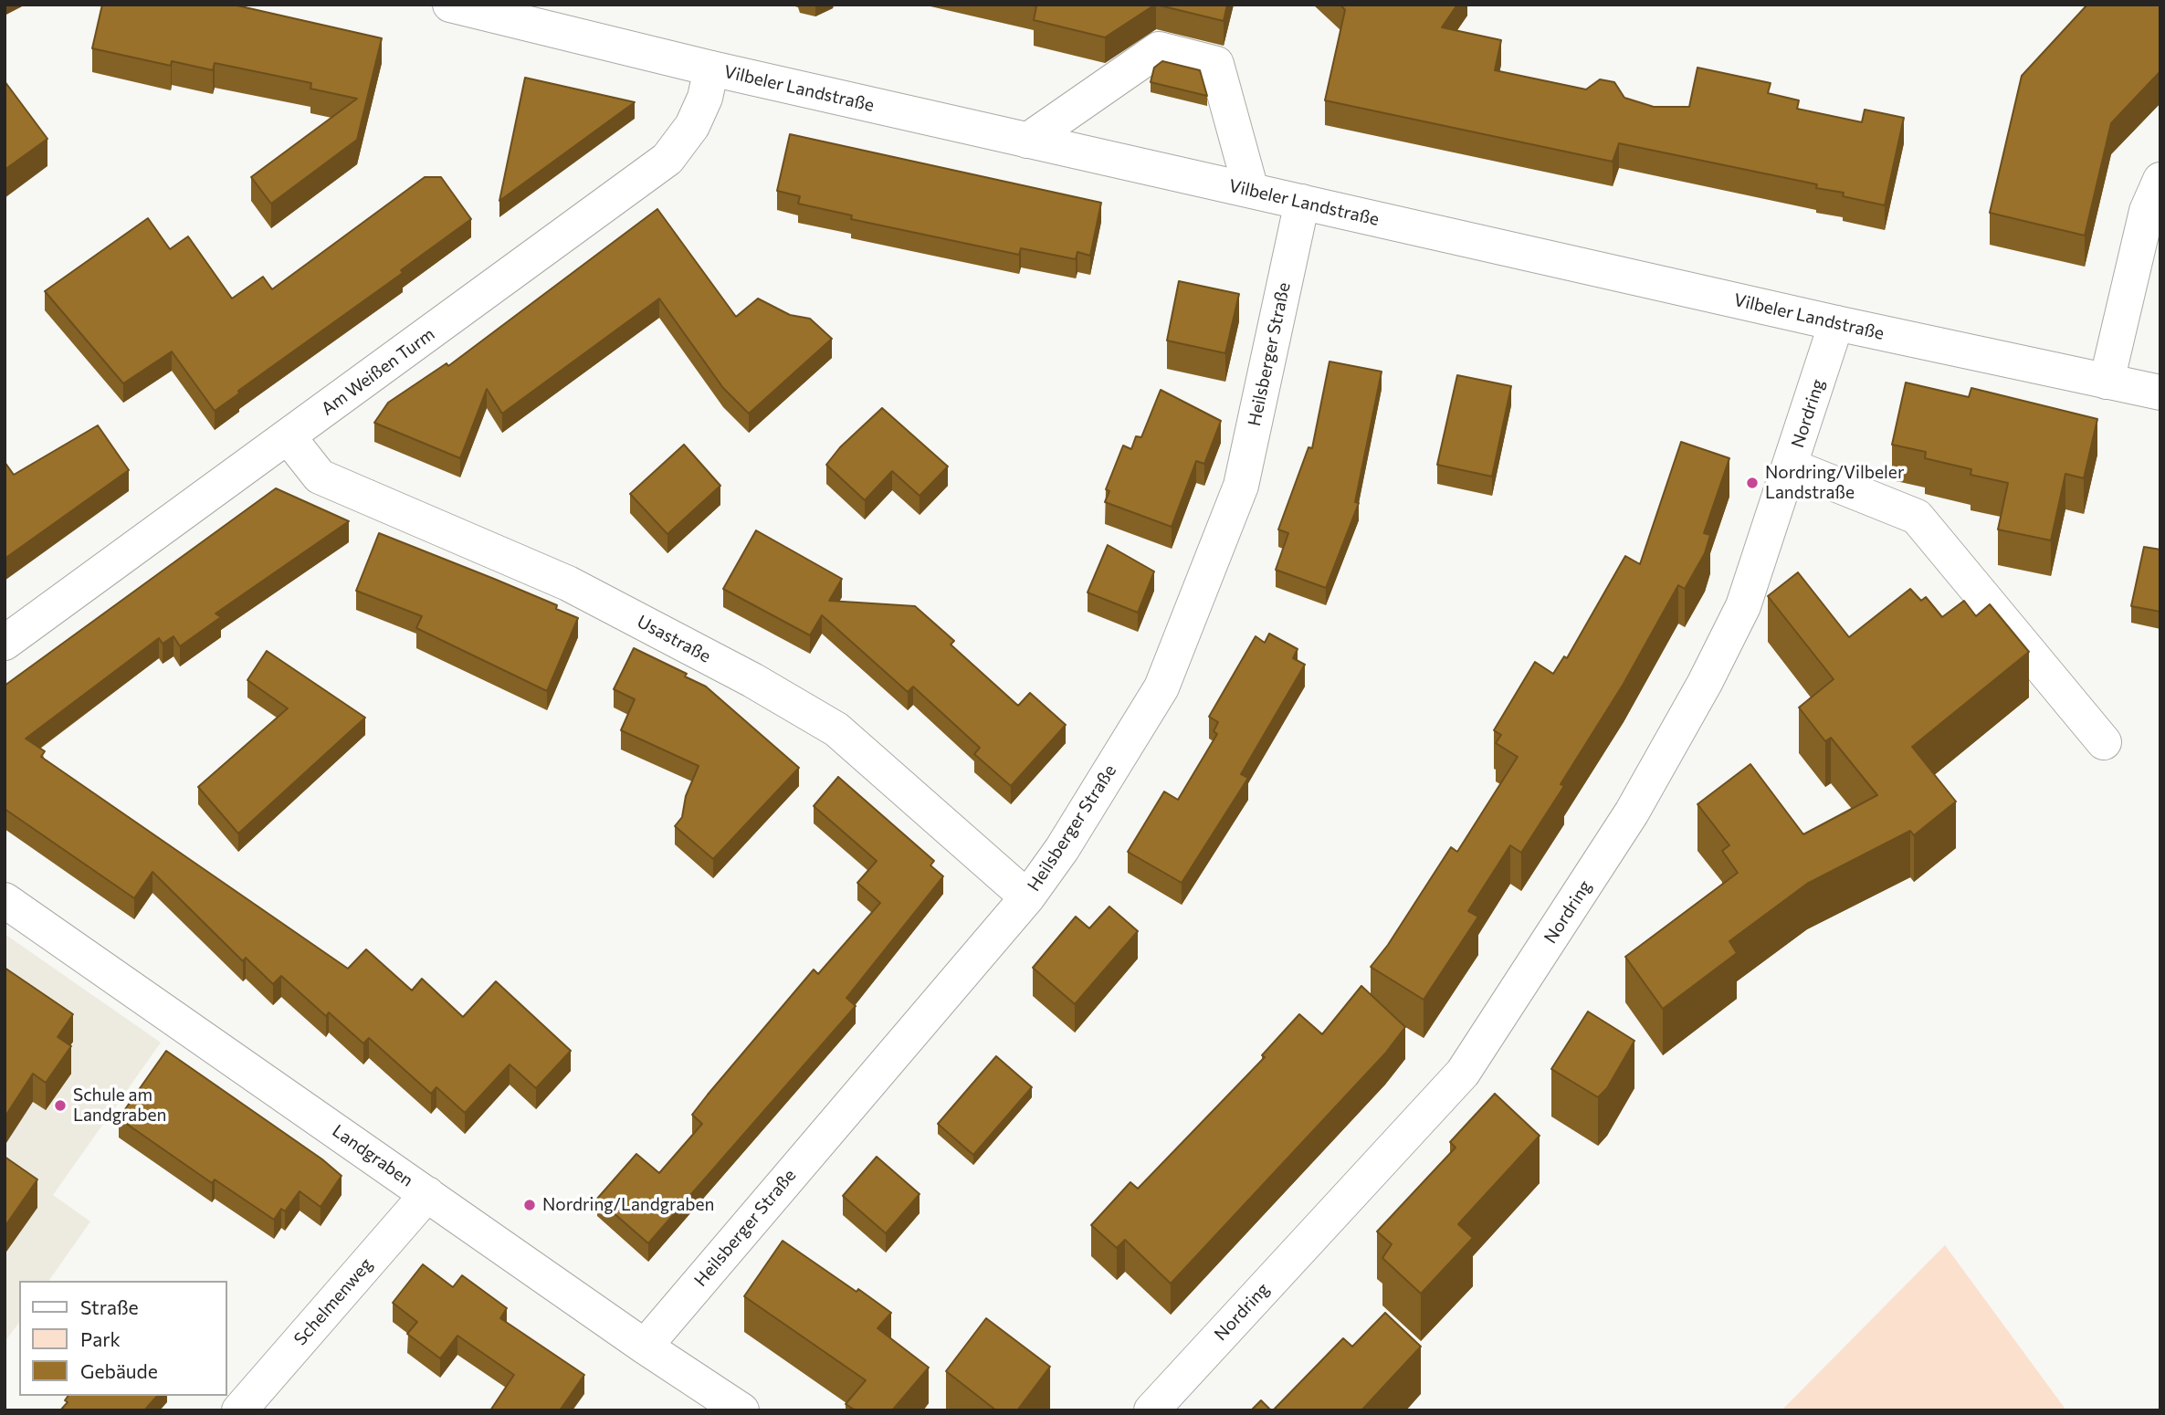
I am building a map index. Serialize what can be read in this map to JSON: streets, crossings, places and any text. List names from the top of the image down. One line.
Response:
{"streets":{"street":["Vilbeler Landstraße","Heilsberger Straße","Am Weißen Turm","Nordring","Usastraße","Landgraben","Schelmenweg"]},"crossings":[["Vilbeler Landstraße","Heilsberger Straße"],["Vilbeler Landstraße","Am Weißen Turm"],["Vilbeler Landstraße","Nordring"],["Heilsberger Straße","Usastraße"],["Heilsberger Straße","Landgraben"],["Am Weißen Turm","Usastraße"],["Landgraben","Schelmenweg"]],"places":["Nordring/Vilbeler Landstraße","Schule am Landgraben","Nordring/Landgraben"],"legend":["Straße","Park","Gebäude"]}
